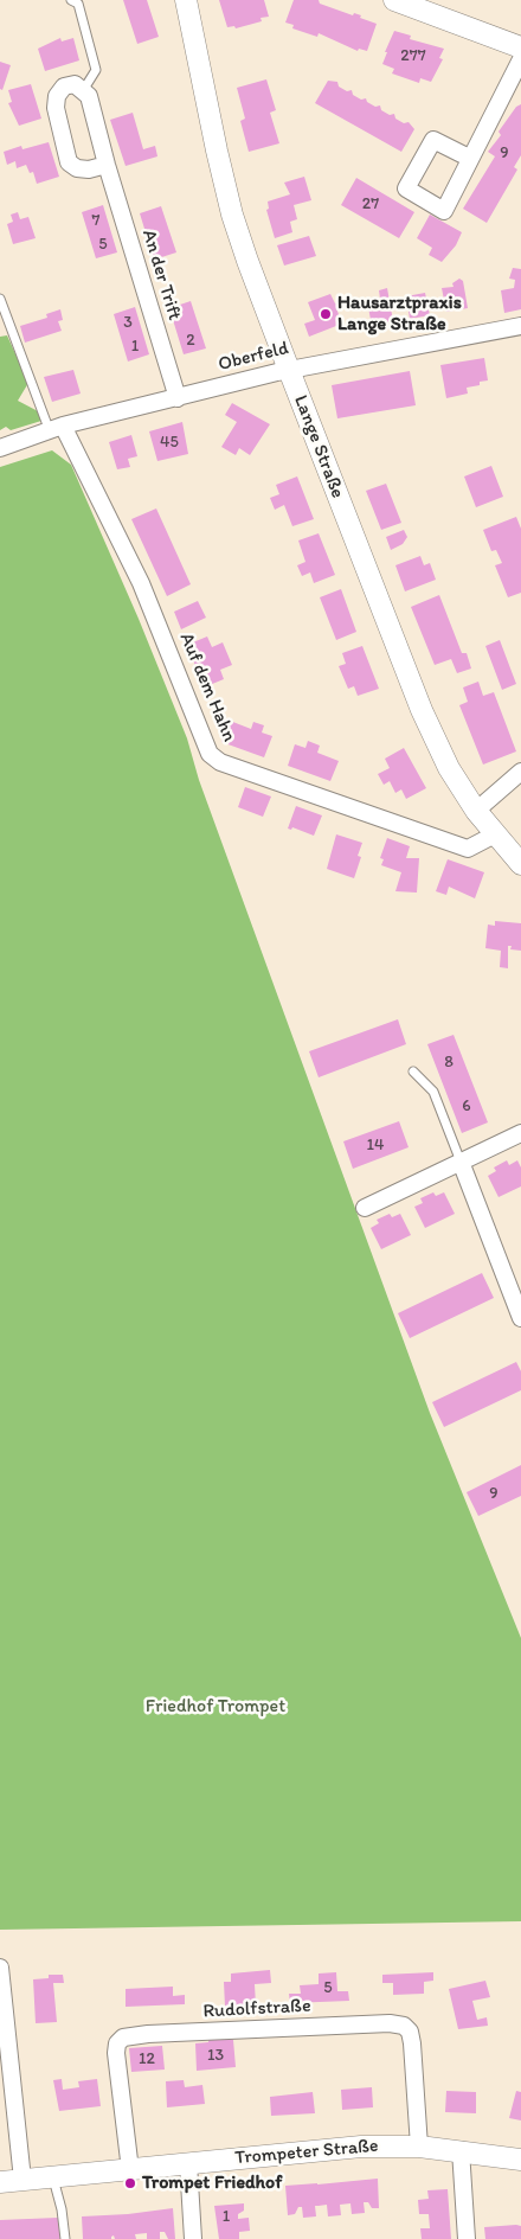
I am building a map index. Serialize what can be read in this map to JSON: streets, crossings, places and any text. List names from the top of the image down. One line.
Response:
{"streets":{"street":["An der Trift","Oberfeld","Lange Straße","Auf dem Hahn","Rudolfstraße","Trompeter Straße"]},"crossings":[["An der Trift","Oberfeld"],["Oberfeld","Lange Straße"],["Oberfeld","Auf dem Hahn"],["Lange Straße","Auf dem Hahn"],["Rudolfstraße","Trompeter Straße"]],"parks":["Friedhof Trompet"],"places":["Hausarztpraxis Lange Straße","Trompet Friedhof"],"house_numbers":["277","9","27","7","5","3","2","1","45","8","6","14","9","5","13","12","1"]}
